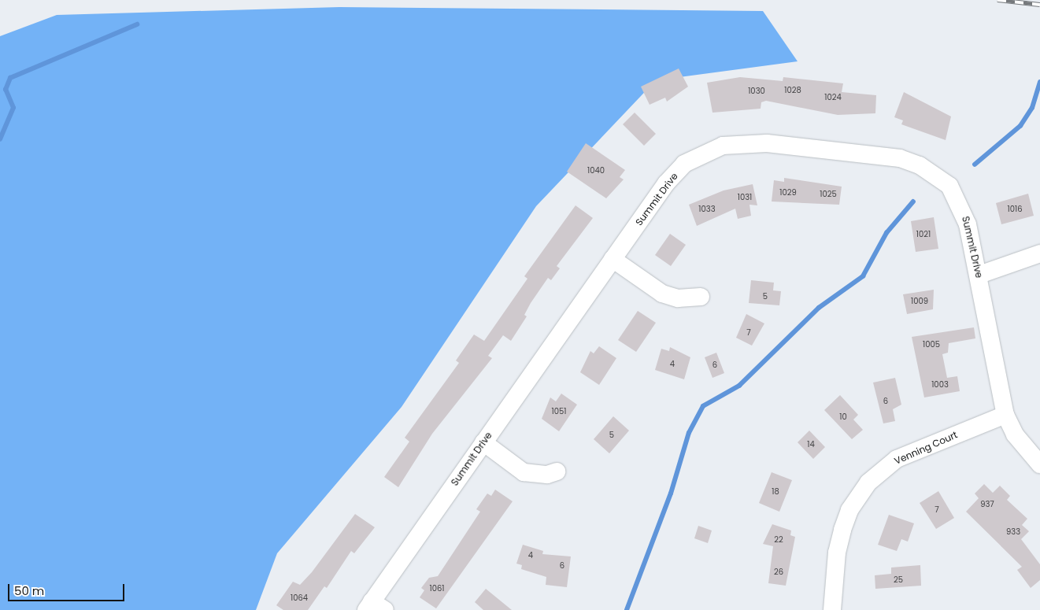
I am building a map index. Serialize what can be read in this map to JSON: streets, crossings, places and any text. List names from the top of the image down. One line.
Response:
{"streets":{"street":["Summit Drive","Venning Court"]},"crossings":[["Summit Drive","Venning Court"]],"house_numbers":["1028","1030","1024","1040","1029","1025","1031","1033","1016","1021","5","1009","7","1005","4","6","1003","6","1051","10","5","14","18","937","7","933","22","4","6","26","25","1061","1064"],"scale_bar":"50 m"}
